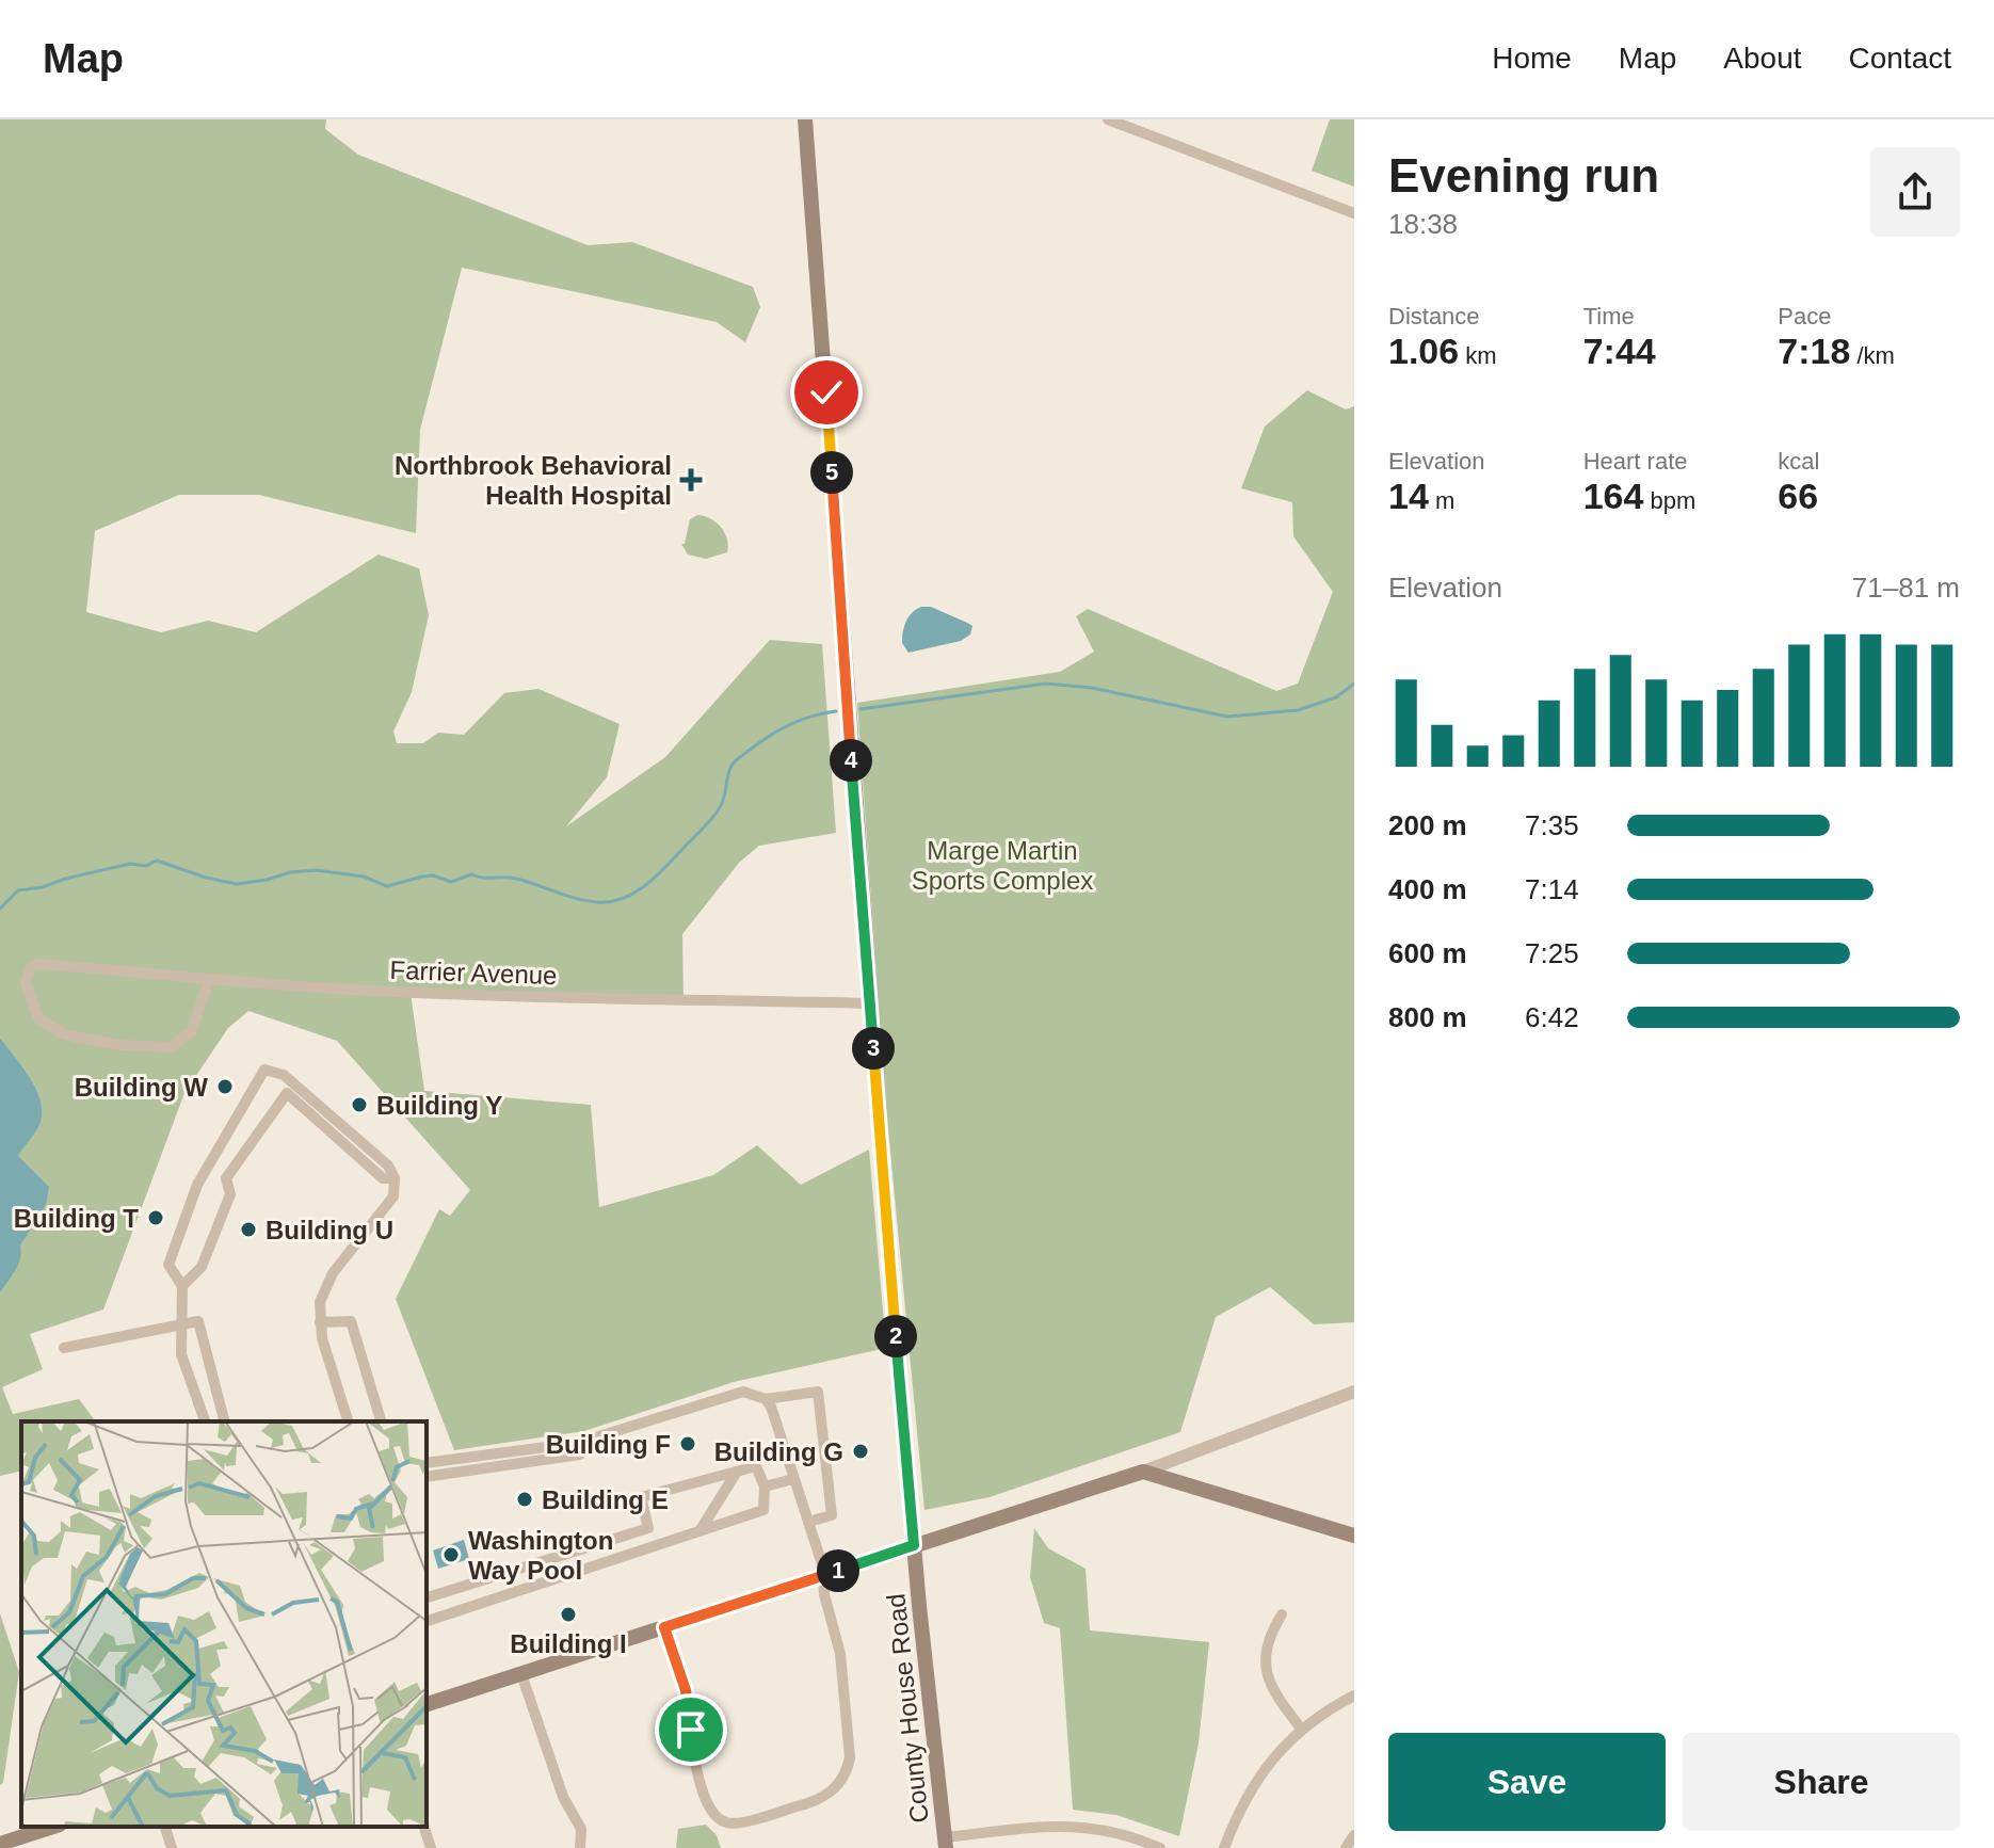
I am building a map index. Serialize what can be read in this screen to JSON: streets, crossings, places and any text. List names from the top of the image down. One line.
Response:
{"streets":{"main road":["County House Road"],"street":["Farrier Avenue"]},"crossings":[["Farrier Avenue","County House Road"]],"parks":["Marge Martin Sports Complex"],"places":{"health":["Northbrook Behavioral Health Hospital"],"other":["Building W","Building Y","Building T","Building U","Building F","Building G","Building E","Washington Way Pool","Building I"]},"page":{"header":"Map","nav":["Home","Map","About","Contact"],"heading":["Evening run","18:38"],"stats":[["Distance","1.06 km"],["Time","7:44"],["Pace","7:18 /km"],["Elevation","14 m"],["Heart rate","164 bpm"],["kcal","66"]],"pins":["5","4","3","2","1"],"chart":["Elevation","71–81 m"],"list":[{"name":"200 m","note":"7:35"},{"name":"400 m","note":"7:14"},{"name":"600 m","note":"7:25"},{"name":"800 m","note":"6:42"}],"buttons":["Save","Share"]}}
